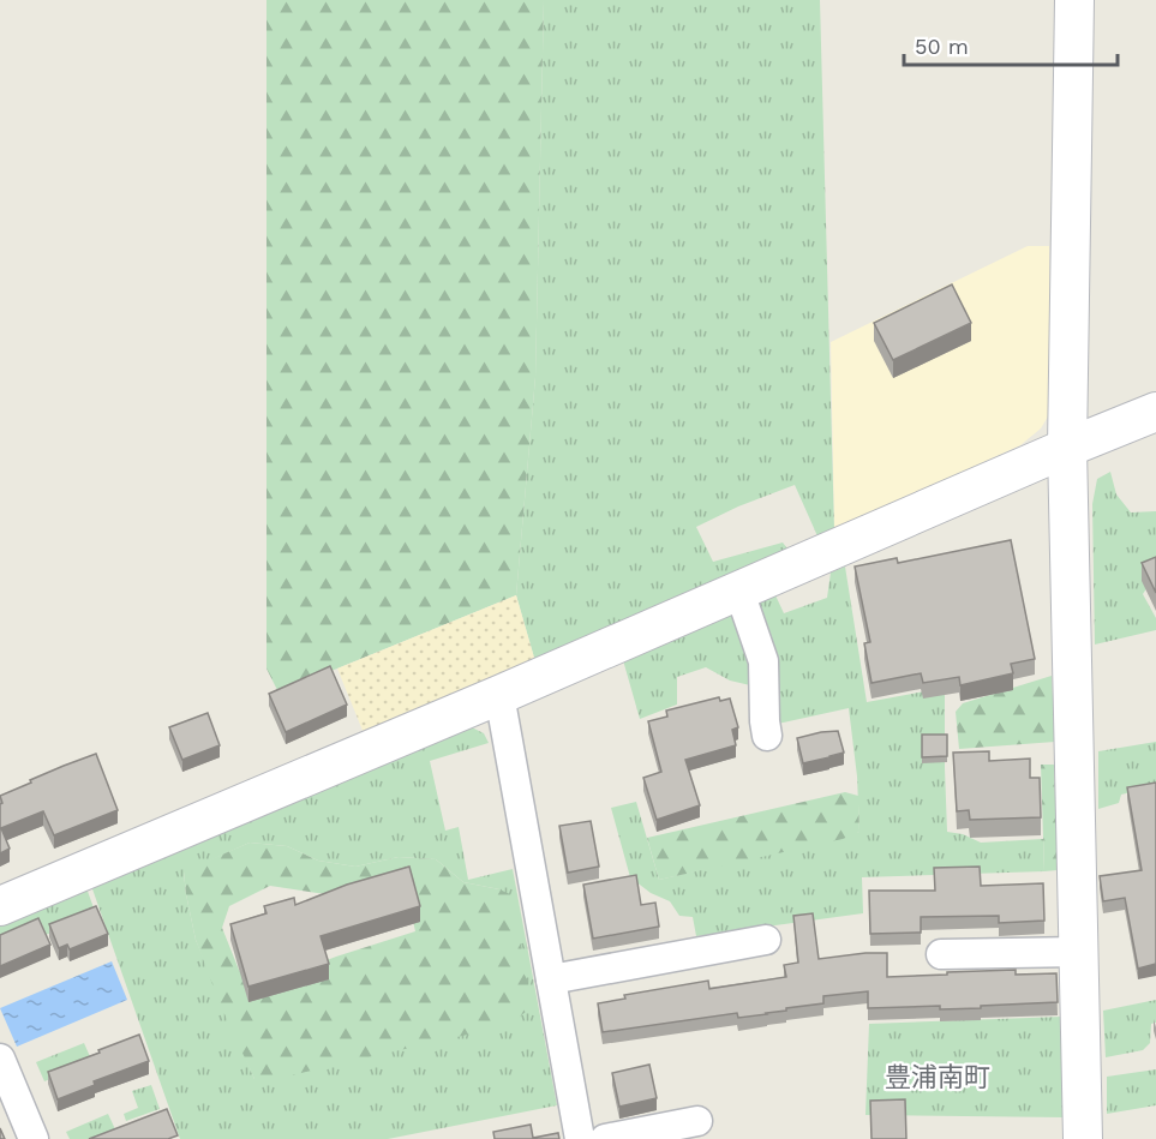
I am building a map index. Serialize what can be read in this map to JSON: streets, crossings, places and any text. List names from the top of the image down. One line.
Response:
{"districts":["豊浦南町"],"scale_bar":"50 m"}
